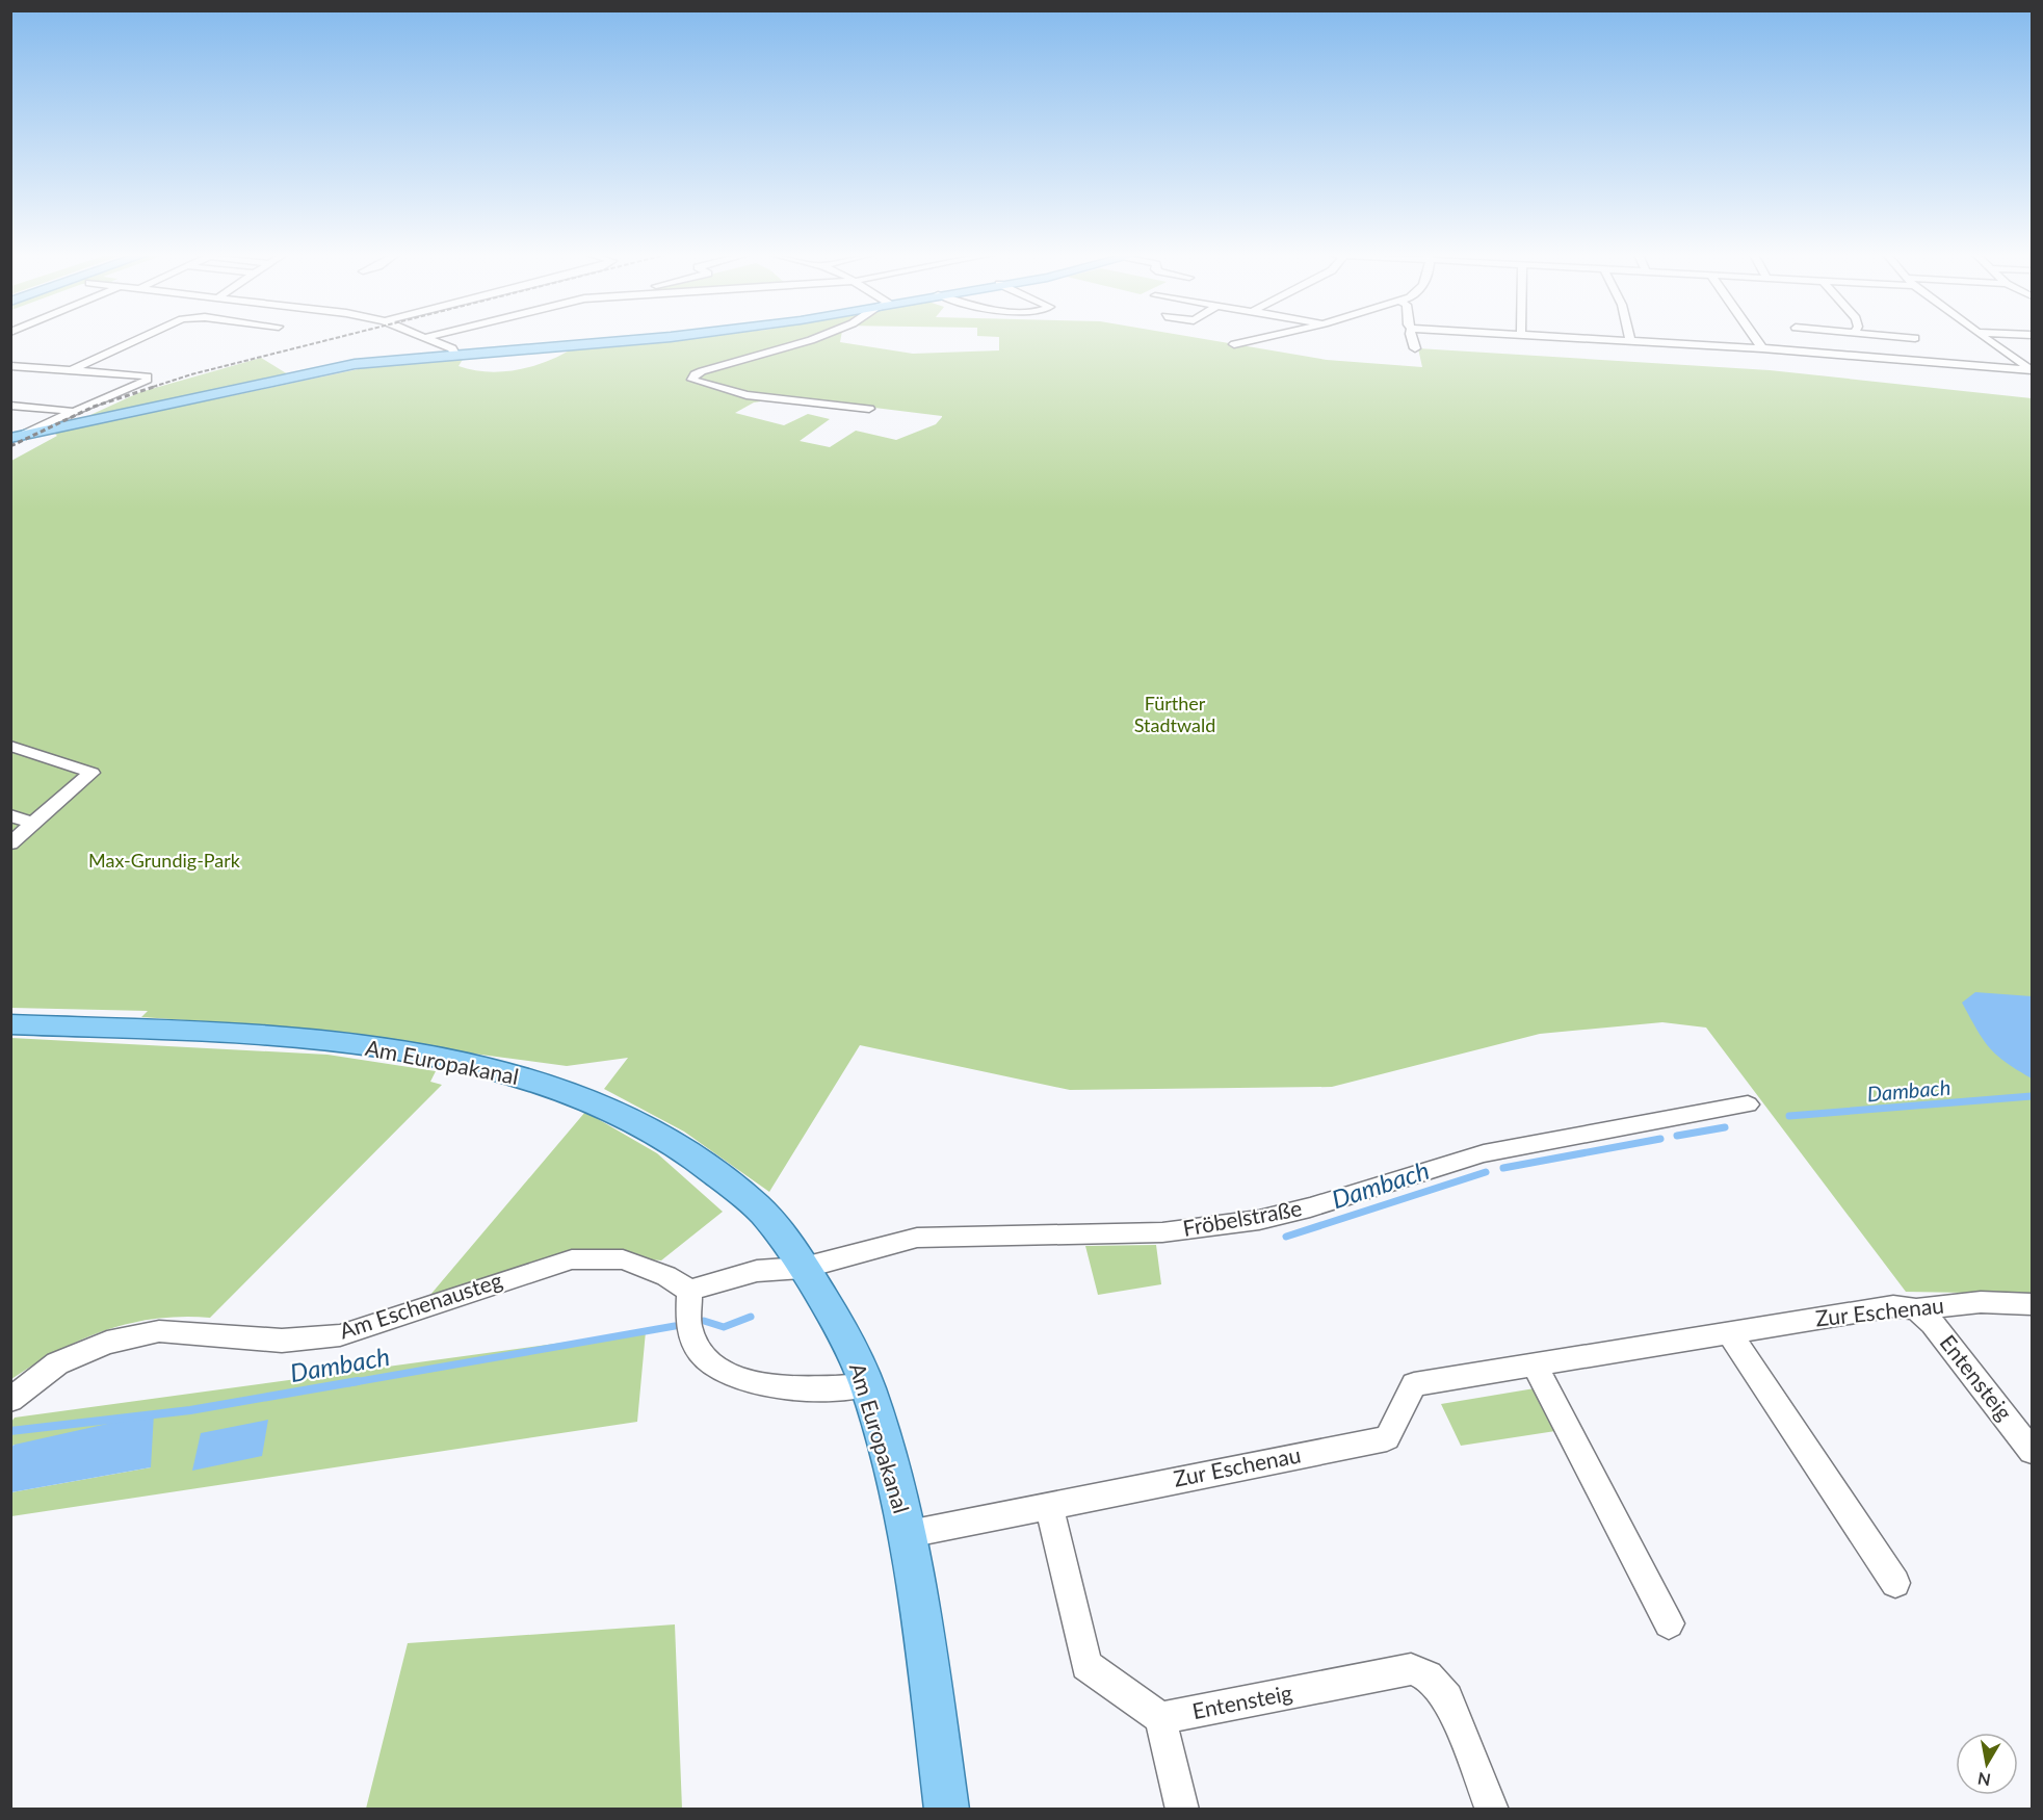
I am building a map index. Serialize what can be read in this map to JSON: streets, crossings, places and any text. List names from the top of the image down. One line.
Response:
{"streets":{"main road":["Am Europakanal"],"street":["Fröbelstraße","Am Eschenausteg","Zur Eschenau","Entensteig"]},"crossings":[["Am Europakanal","Fröbelstraße"],["Am Europakanal","Zur Eschenau"],["Zur Eschenau","Entensteig"]],"water":["Dambach"],"parks":["Fürther Stadtwald","Max-Grundig-Park"],"north":"bottom"}
